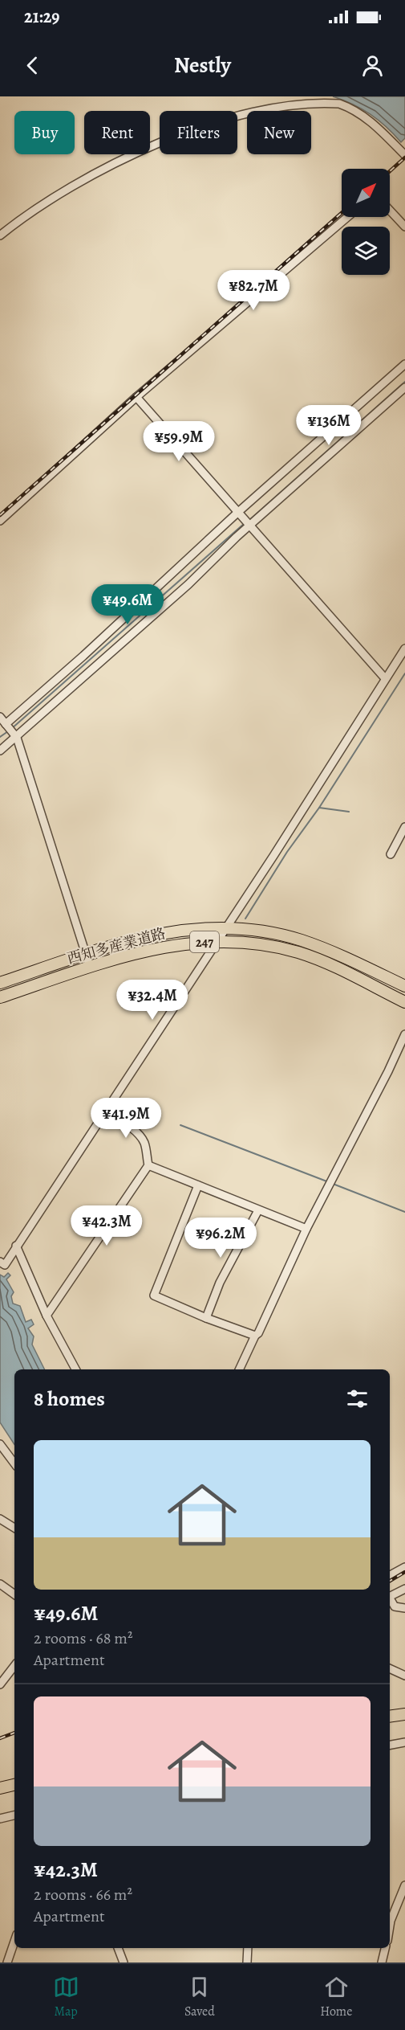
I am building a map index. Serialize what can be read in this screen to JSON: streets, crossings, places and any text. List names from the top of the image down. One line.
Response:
{"streets":{"highway":["247","西知多産業道路"]},"north":"top right","page":{"status":"21:29","header":"Nestly","chip":["Buy","Rent","Filters","New"],"price":["¥82.7M","¥136M","¥59.9M","¥49.6M","¥32.4M","¥41.9M","¥42.3M","¥96.2M"],"heading":"8 homes","list":[{"name":"¥49.6M","note":"2 rooms · 68 m² · Apartment"},{"name":"¥42.3M","note":"2 rooms · 66 m² · Apartment"}],"tabs":["Map","Saved","Home"]}}
